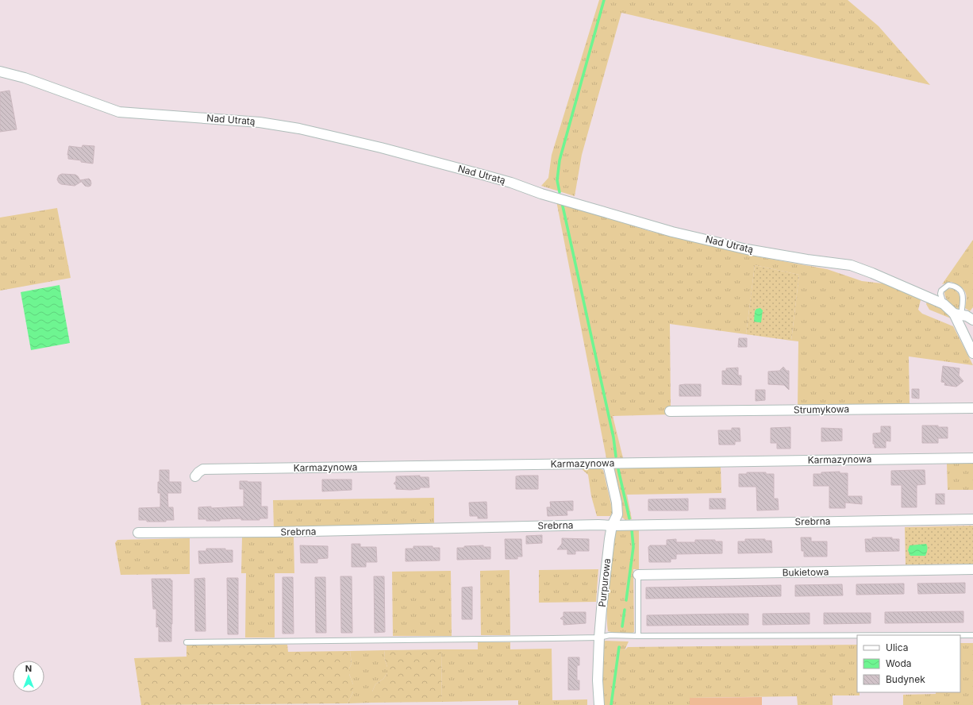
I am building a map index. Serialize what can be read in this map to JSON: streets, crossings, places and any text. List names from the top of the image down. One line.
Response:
{"streets":{"street":["Nad Utratą","Strumykowa","Karmazynowa","Srebrna","Bukietowa","Purpurowa"]},"crossings":[["Karmazynowa","Purpurowa"],["Srebrna","Purpurowa"]],"legend":["Ulica","Woda","Budynek"],"north":"top"}
